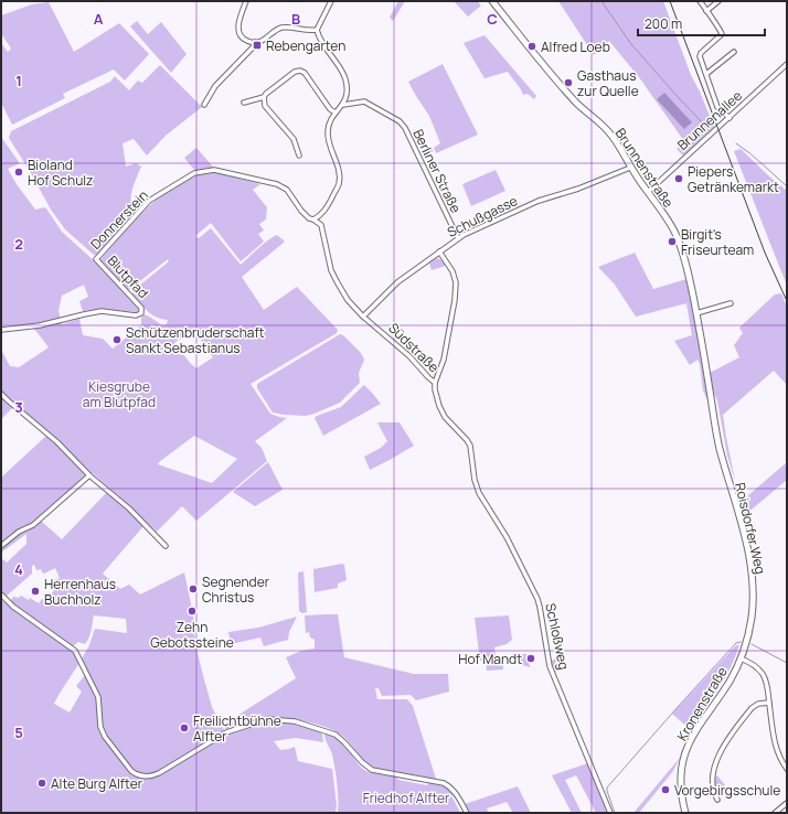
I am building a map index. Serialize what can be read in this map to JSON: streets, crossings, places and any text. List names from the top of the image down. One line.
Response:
{"streets":{"street":["Brunnenallee","Brunnenstraße","Berliner Straße","Schußgasse","Donnerstein","Blutpfad","Südstraße","Roisdorfer Weg","Schloßweg","Kronenstraße"]},"crossings":[["Brunnenallee","Brunnenstraße"],["Brunnenstraße","Schußgasse"],["Brunnenstraße","Roisdorfer Weg"],["Berliner Straße","Schußgasse"],["Schußgasse","Südstraße"],["Donnerstein","Blutpfad"],["Südstraße","Schloßweg"],["Roisdorfer Weg","Kronenstraße"]],"parks":["Kiesgrube am Blutpfad","Friedhof Alfter"],"places":{"transit":["Rebengarten"],"other":["Alfred Loeb","Gasthaus zur Quelle","Bioland Hof Schulz","Piepers Getränkemarkt","Birgit's Friseurteam","Schützenbruderschaft Sankt Sebastianus","Segnender Christus","Herrenhaus Buchholz","Zehn Gebotssteine","Hof Mandt","Freilichtbühne Alfter","Alte Burg Alfter","Vorgebirgsschule"]},"scale_bar":"200 m","grid":{"columns":["A","B","C"],"rows":["1","2","3","4","5"]}}
